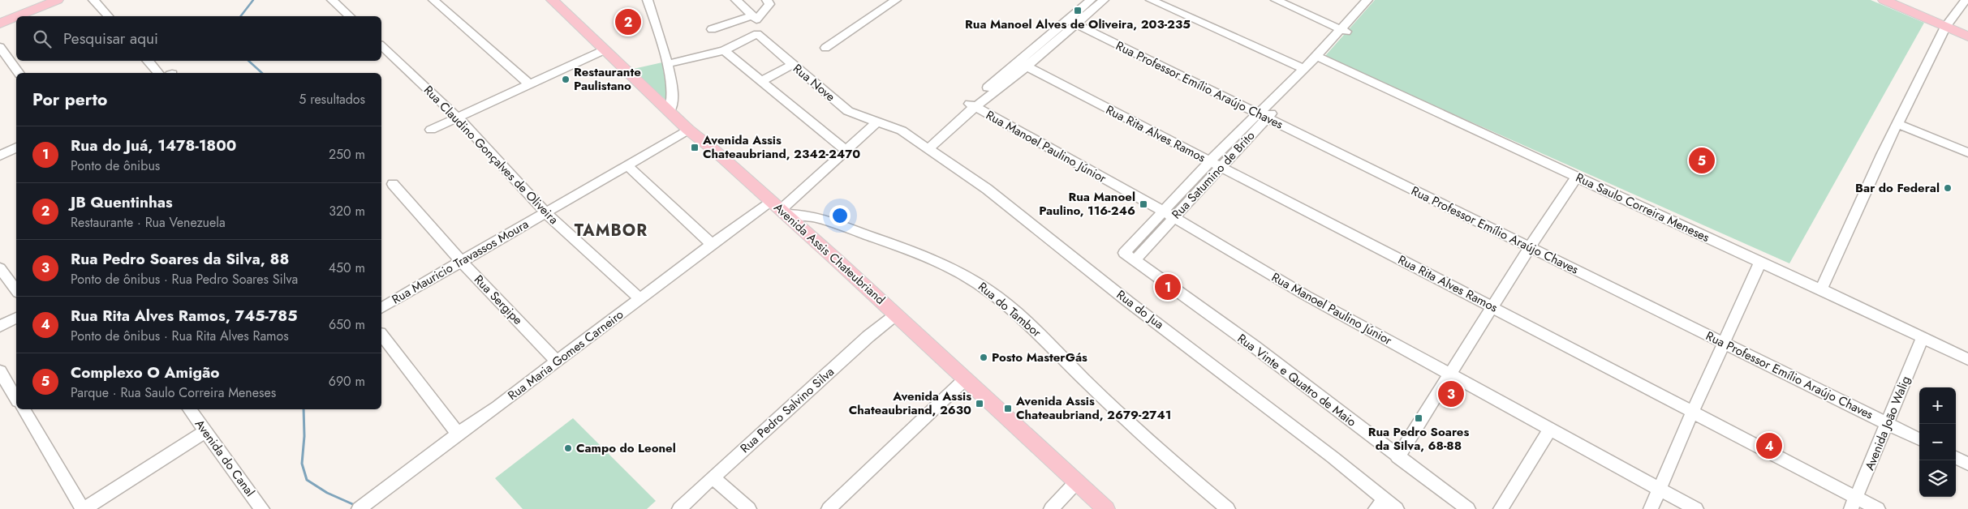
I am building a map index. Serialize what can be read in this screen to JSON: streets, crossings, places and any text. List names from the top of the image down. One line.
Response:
{"streets":{"main road":["Avenida Assis Chateubriand"],"street":["Rua Nove","Rua Professor Emílio Araújo Chaves","Rua Rita Alves Ramos","Rua Manoel Paulino Júnior","Rua Claudino Gonçalves de Oliveira","Rua Satumino de Brito","Rua Saulo Correira Meneses","Rua Mauricio Travassos Moura","Rua Sergipe","Rua do Tambor","Rua do Jua","Rua Maria Gomes Carneiro","Rua Vinte e Quatro de Maio","Rua Pedro Salvino Silva","Avenida João Walig","Avenida do Canal"]},"crossings":[["Rua Nove","Rua do Jua"],["Rua Nove","Rua Maria Gomes Carneiro"],["Rua Professor Emílio Araújo Chaves","Rua Satumino de Brito"],["Rua Professor Emílio Araújo Chaves","Avenida João Walig"],["Rua Rita Alves Ramos","Rua Satumino de Brito"],["Rua Rita Alves Ramos","Avenida João Walig"],["Rua Manoel Paulino Júnior","Rua Satumino de Brito"],["Rua Claudino Gonçalves de Oliveira","Rua Mauricio Travassos Moura"],["Rua Claudino Gonçalves de Oliveira","Rua Maria Gomes Carneiro"],["Rua Satumino de Brito","Rua Saulo Correira Meneses"],["Rua Satumino de Brito","Rua Vinte e Quatro de Maio"],["Rua Saulo Correira Meneses","Avenida João Walig"],["Avenida Assis Chateubriand","Rua Mauricio Travassos Moura"],["Avenida Assis Chateubriand","Rua do Tambor"],["Avenida Assis Chateubriand","Rua Maria Gomes Carneiro"],["Avenida Assis Chateubriand","Rua Pedro Salvino Silva"],["Rua Mauricio Travassos Moura","Rua Sergipe"],["Rua Sergipe","Rua Maria Gomes Carneiro"],["Rua do Tambor","Rua Maria Gomes Carneiro"],["Rua do Jua","Rua Maria Gomes Carneiro"]],"districts":["TAMBOR"],"places":{"transit":["Rua Manoel Alves de Oliveira, 203-235","Avenida Assis Chateaubriand, 2342-2470","Rua Manoel Paulino, 116-246","Avenida Assis Chateaubriand, 2630","Avenida Assis Chateaubriand, 2679-2741","Rua Pedro Soares da Silva, 68-88"],"other":["Restaurante Paulistano","Bar do Federal","Posto MasterGás","Campo do Leonel"]},"page":{"pins":["2","5","1","3","4"],"search":"Pesquisar aqui","heading":["Por perto","5 resultados"],"list":[{"mark":"1","name":"Rua do Juá, 1478-1800","note":"Ponto de ônibus","value":"250 m"},{"mark":"2","name":"JB Quentinhas","note":"Restaurante · Rua Venezuela","value":"320 m"},{"mark":"3","name":"Rua Pedro Soares da Silva, 88","note":"Ponto de ônibus · Rua Pedro Soares Silva","value":"450 m"},{"mark":"4","name":"Rua Rita Alves Ramos, 745-785","note":"Ponto de ônibus · Rua Rita Alves Ramos","value":"650 m"},{"mark":"5","name":"Complexo O Amigão","note":"Parque · Rua Saulo Correira Meneses","value":"690 m"}],"map_buttons":["+","−"]}}
